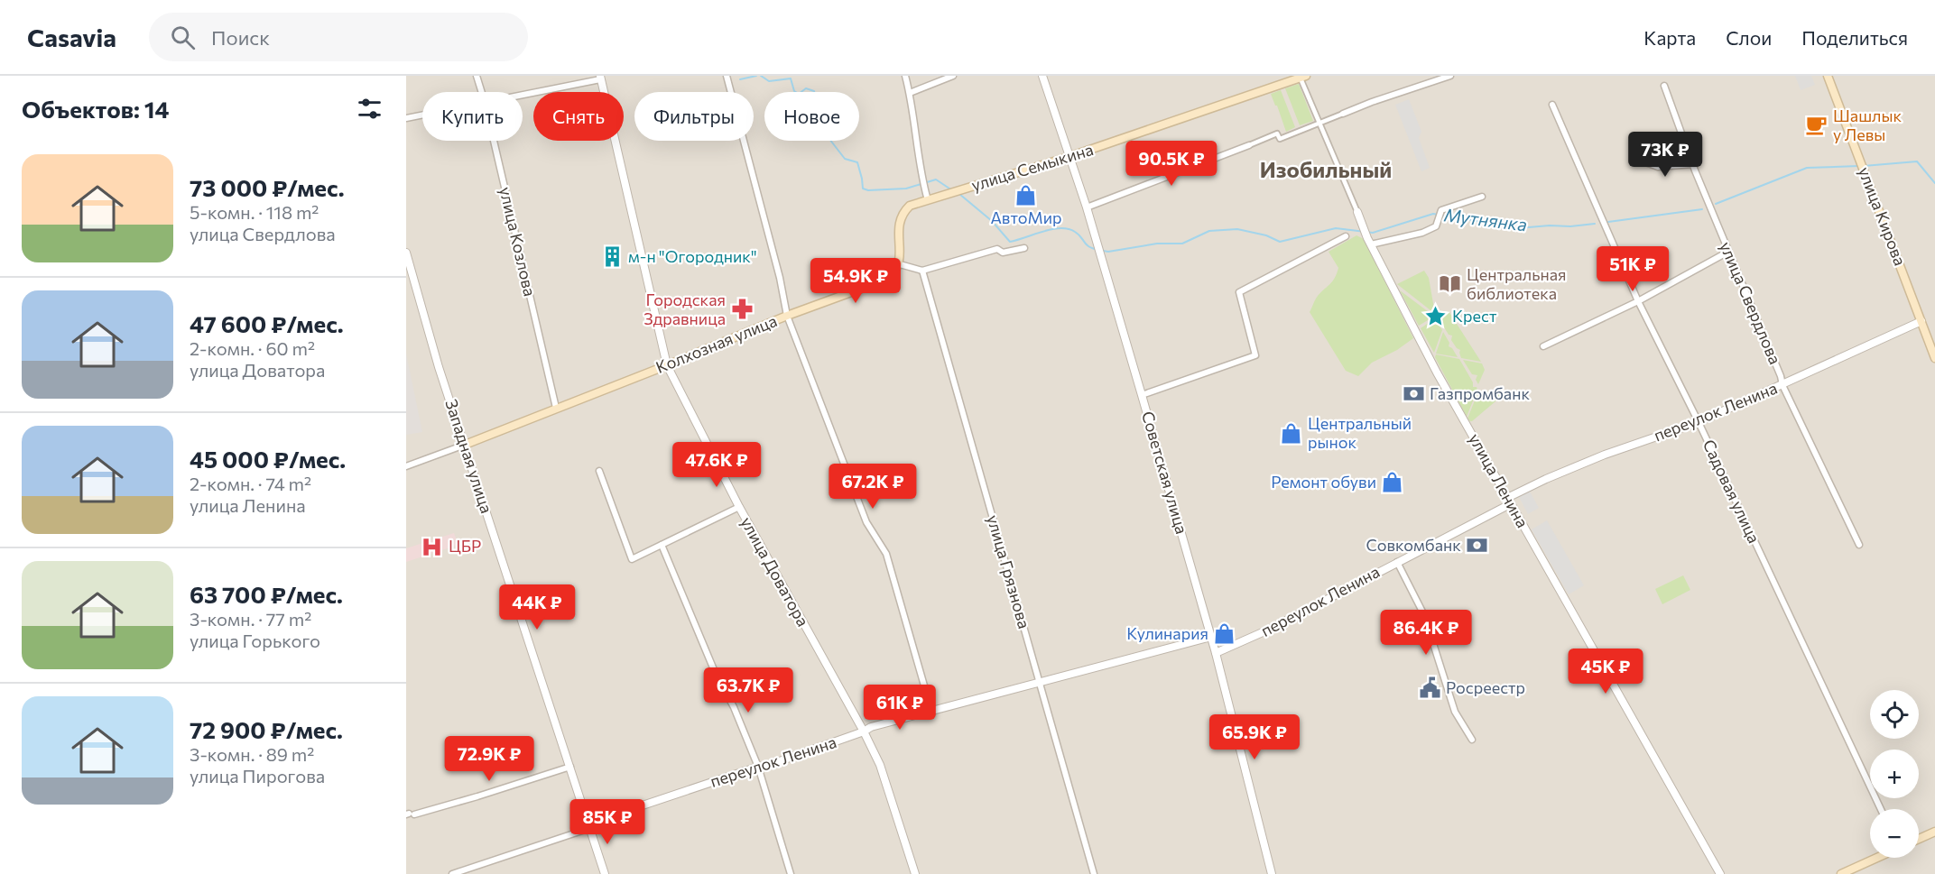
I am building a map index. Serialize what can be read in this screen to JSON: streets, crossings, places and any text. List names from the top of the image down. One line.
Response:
{"streets":{"main road":["улица Семыкина","улица Кирова","Колхозная улица"],"street":["улица Козлова","улица Свердлова","переулок Ленина","Западная улица","Советская улица","улица Ленина","Садовая улица","улица Доватора","улица Грязнова"]},"crossings":[["улица Семыкина","Колхозная улица"],["улица Семыкина","Советская улица"],["улица Семыкина","улица Ленина"],["улица Кирова","переулок Ленина"],["улица Козлова","Колхозная улица"],["улица Свердлова","переулок Ленина"],["Колхозная улица","Западная улица"],["Колхозная улица","улица Доватора"],["переулок Ленина","Западная улица"],["переулок Ленина","Советская улица"],["переулок Ленина","улица Ленина"],["переулок Ленина","Садовая улица"],["переулок Ленина","улица Доватора"],["переулок Ленина","улица Грязнова"]],"districts":["Изобильный"],"water":["Мутнянка"],"places":{"cafe":["Шашлык у Левы"],"shop":["АвтоМир","Центральный рынок","Ремонт обуви","Кулинария"],"building":["м-н \"Огородник\""],"library":["Центральная библиотека"],"pharmacy":["Городская Здравница"],"place":["Крест"],"bank":["Газпромбанк","Совкомбанк"],"hospital":["ЦБР"],"public building":["Росреестр"]},"page":{"header":"Casavia","search":"Поиск","nav":["Карта","Слои","Поделиться"],"heading":"Объектов: 14","chip":["Купить","Снять","Фильтры","Новое"],"price":["73K ₽","90.5K ₽","51K ₽","54.9K ₽","47.6K ₽","67.2K ₽","44K ₽","86.4K ₽","45K ₽","63.7K ₽","61K ₽","65.9K ₽","72.9K ₽","85K ₽"],"list":[{"name":"73 000 ₽/мес.","note":"5-комн. · 118 m² · улица Свердлова"},{"name":"47 600 ₽/мес.","note":"2-комн. · 60 m² · улица Доватора"},{"name":"45 000 ₽/мес.","note":"2-комн. · 74 m² · улица Ленина"},{"name":"63 700 ₽/мес.","note":"3-комн. · 77 m² · улица Горького"},{"name":"72 900 ₽/мес.","note":"3-комн. · 89 m² · улица Пирогова"}],"map_buttons":["+","−"]}}
